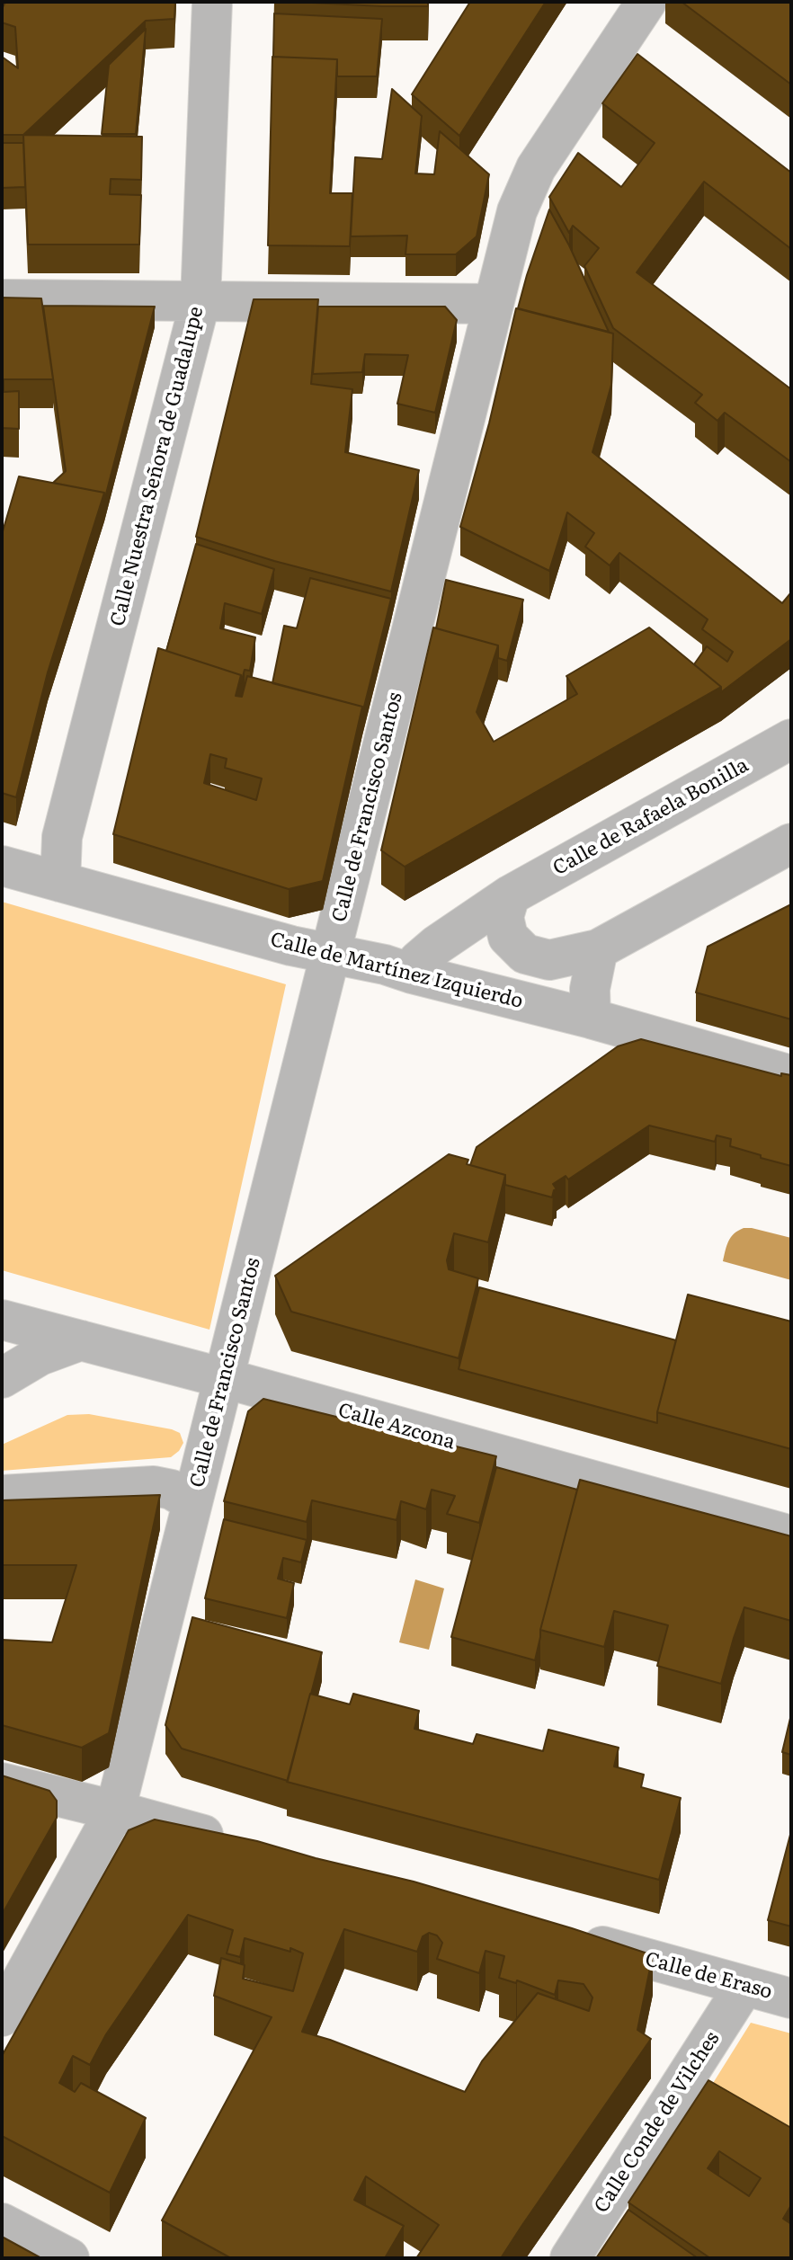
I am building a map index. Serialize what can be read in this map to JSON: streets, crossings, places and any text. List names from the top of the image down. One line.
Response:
{"streets":{"street":["Calle Nuestra Señora de Guadalupe","Calle de Francisco Santos","Calle de Rafaela Bonilla","Calle de Martínez Izquierdo","Calle Azcona","Calle de Eraso","Calle Conde de Vilches"]},"crossings":[["Calle Nuestra Señora de Guadalupe","Calle de Martínez Izquierdo"],["Calle de Francisco Santos","Calle de Martínez Izquierdo"],["Calle de Francisco Santos","Calle Azcona"],["Calle de Rafaela Bonilla","Calle de Martínez Izquierdo"],["Calle de Eraso","Calle Conde de Vilches"]]}
